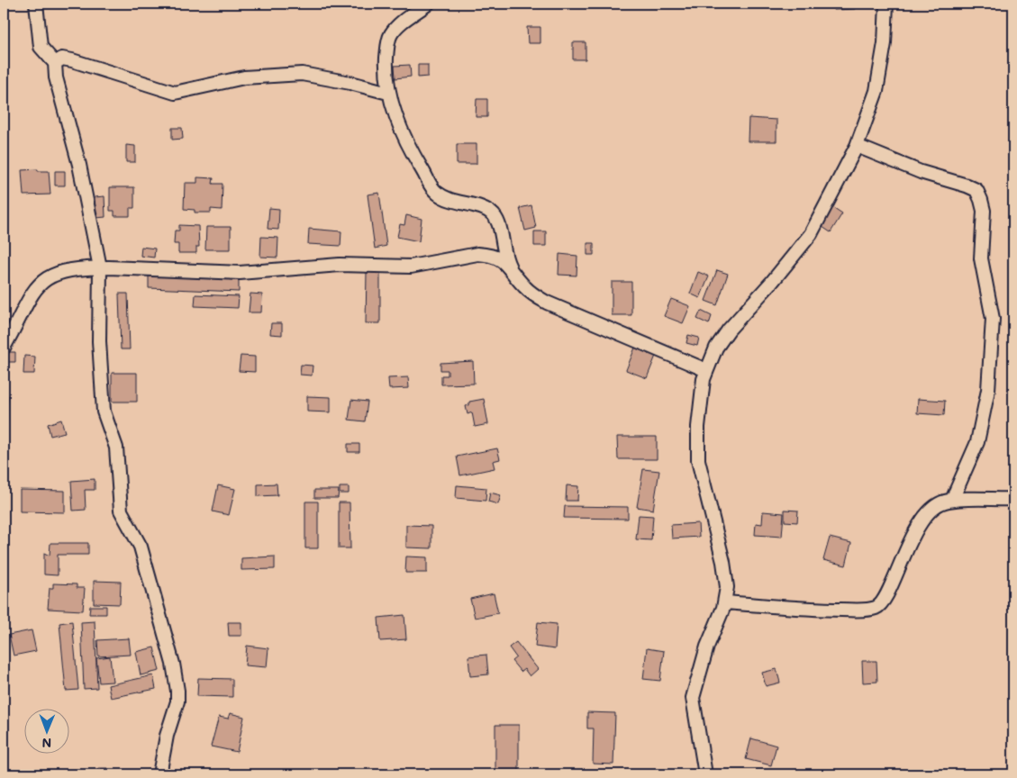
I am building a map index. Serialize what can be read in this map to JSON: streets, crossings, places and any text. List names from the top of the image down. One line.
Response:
{"north":"bottom"}
